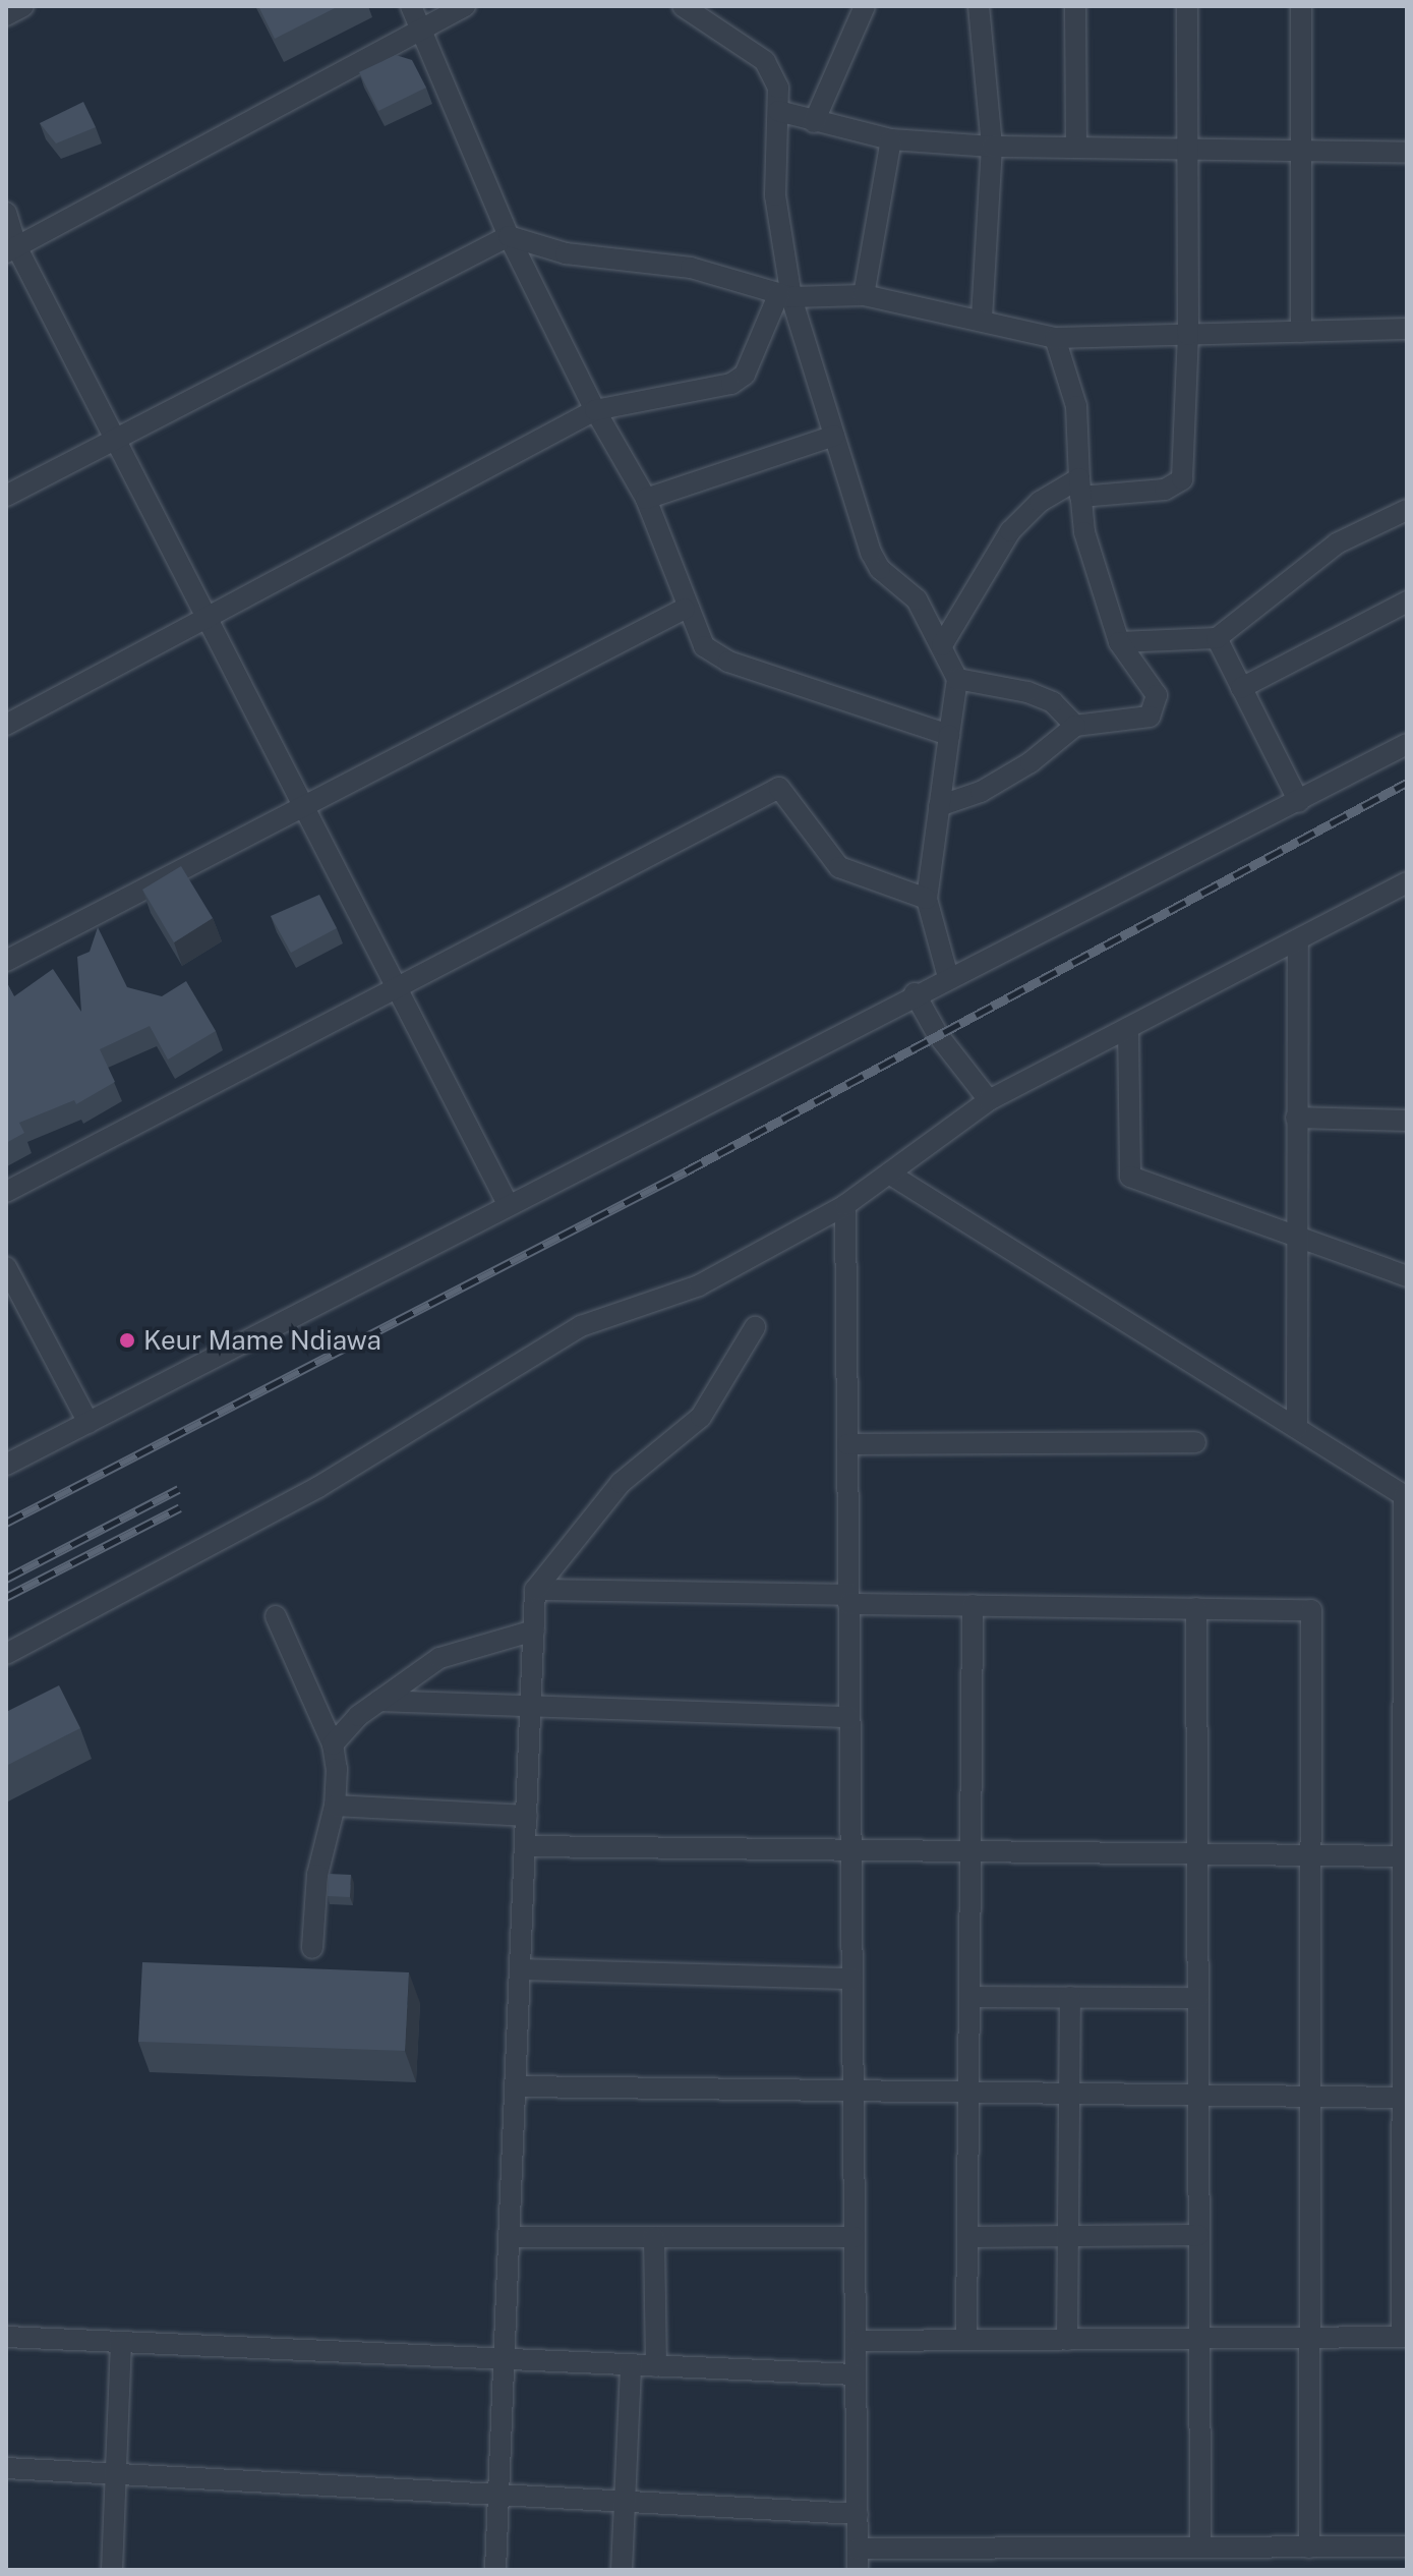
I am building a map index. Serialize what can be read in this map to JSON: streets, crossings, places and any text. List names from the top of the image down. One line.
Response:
{"places":["Keur Mame Ndiawa"]}
